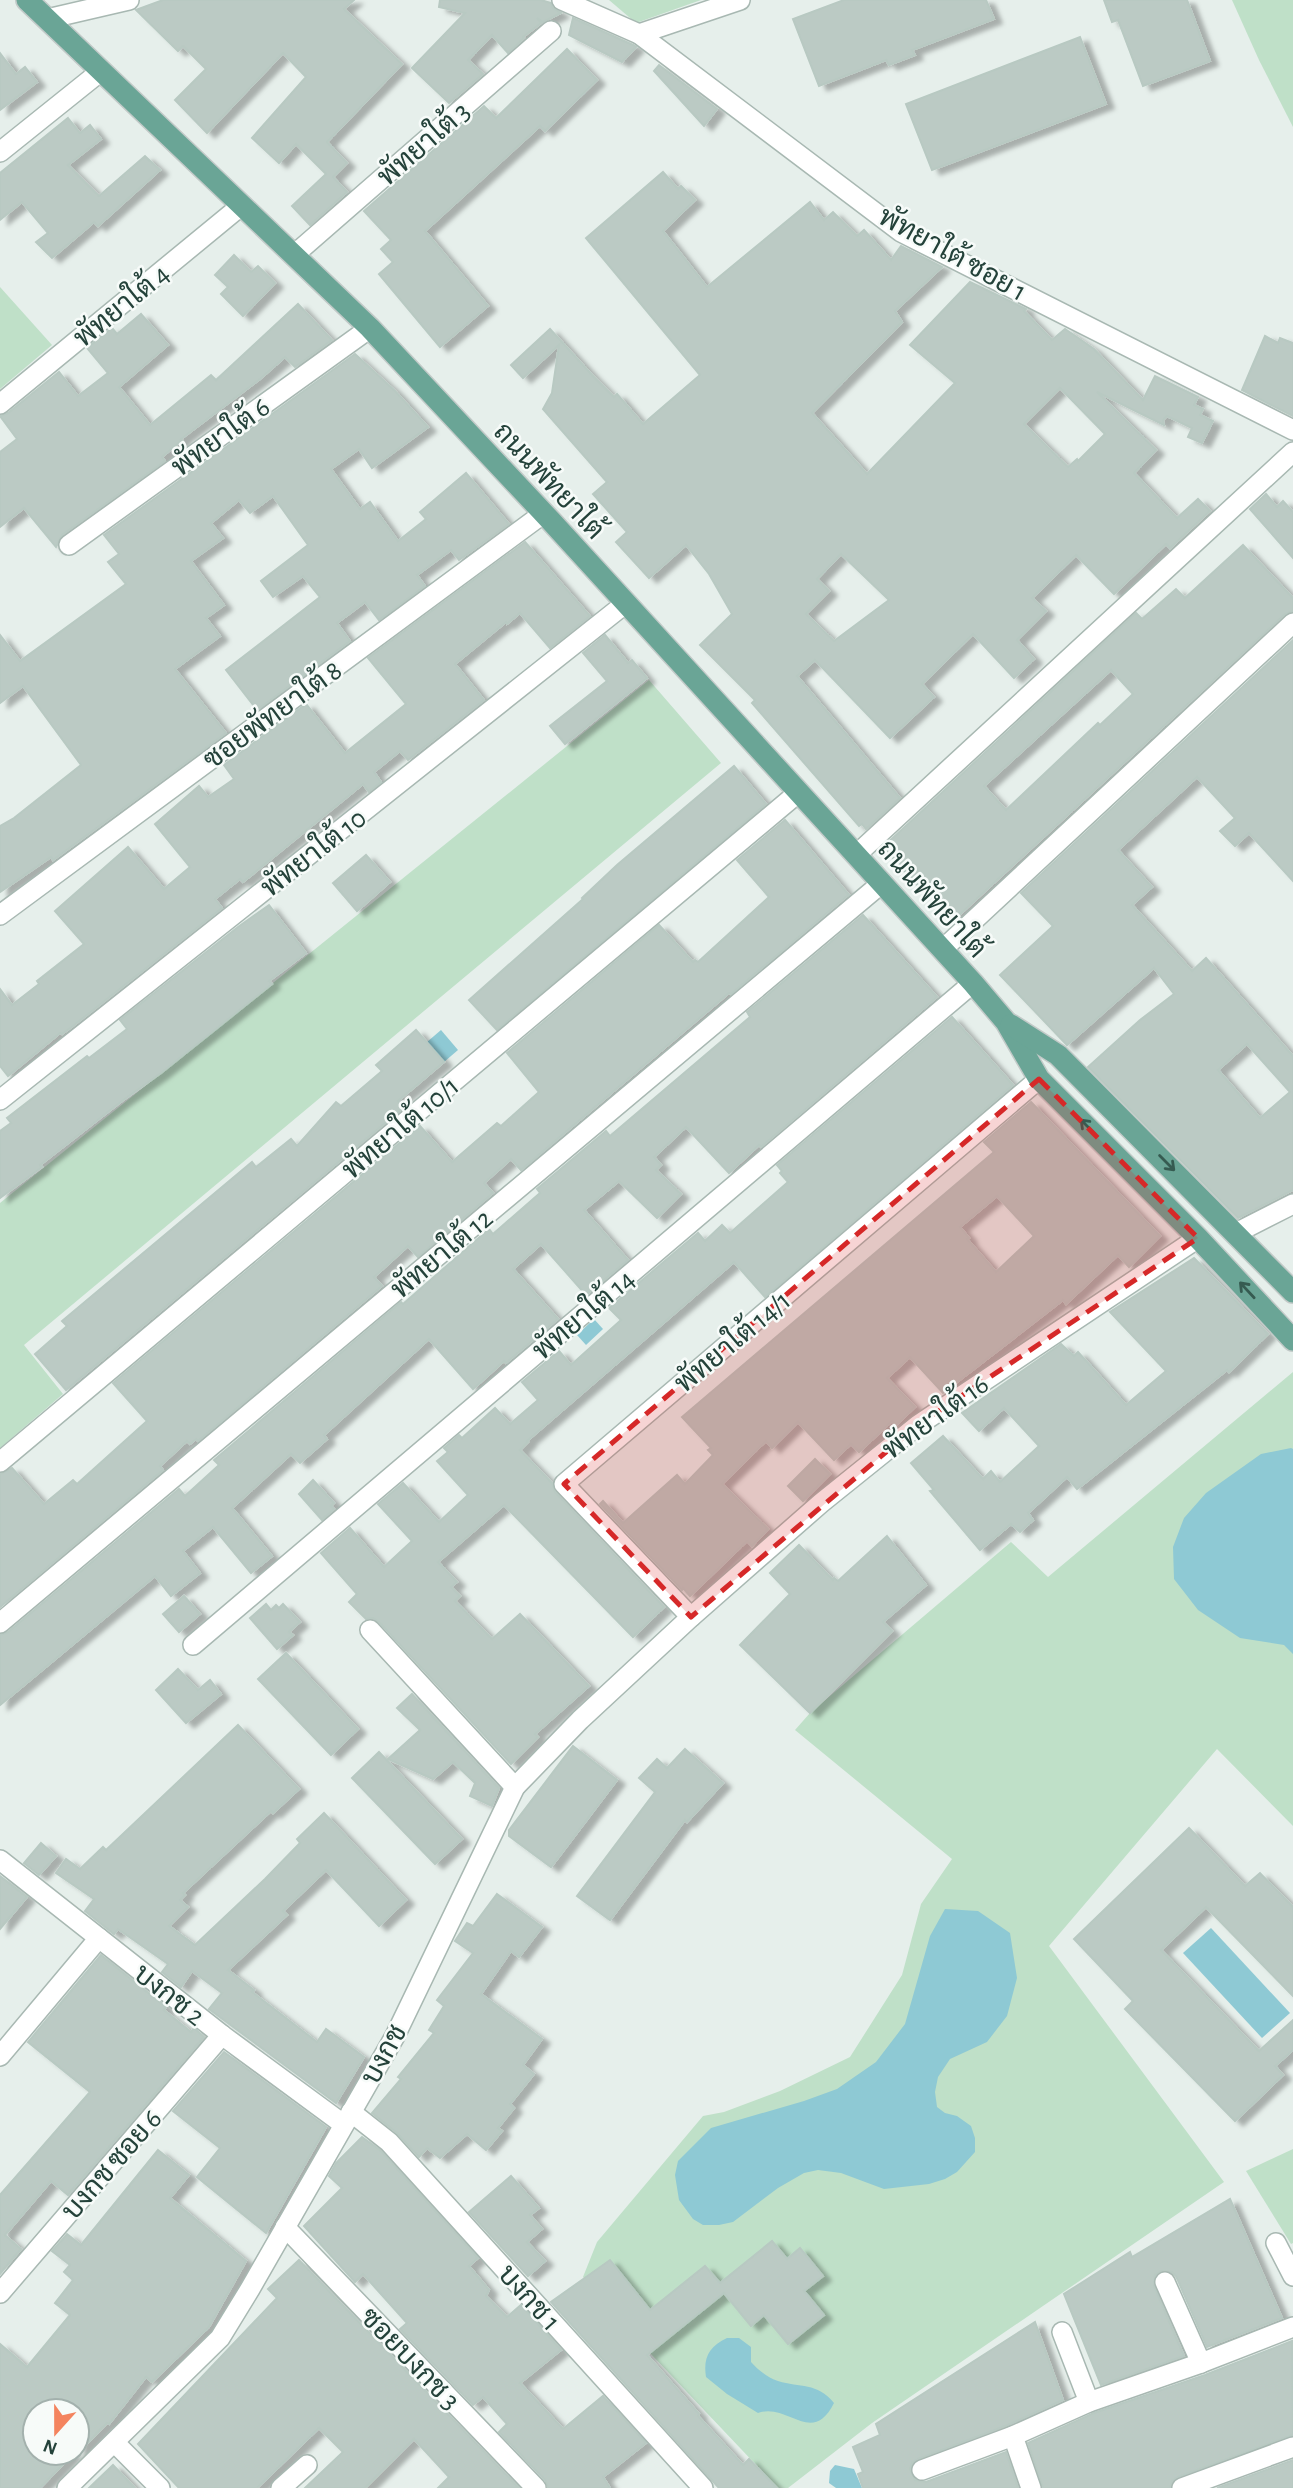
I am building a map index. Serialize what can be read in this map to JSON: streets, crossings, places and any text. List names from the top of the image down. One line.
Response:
{"streets":{"main road":["ถนนพัทยาใต้"],"street":["พัทยาใต้ 3","พัทยาใต้ ซอย 1","พัทยาใต้ 4","พัทยาใต้ 6","ซอยพัทยาใต้ 8","พัทยาใต้ 10","พัทยาใต้ 10/1","พัทยาใต้ 12","พัทยาใต้ 14","พัทยาใต้ 14/1","พัทยาใต้ 16","บงกช 2","บงกช","บงกช ซอย 6","บงกช 1","ซอยบงกช 3"]},"crossings":[["พัทยาใต้ 3","ถนนพัทยาใต้"],["พัทยาใต้ 4","ถนนพัทยาใต้"],["พัทยาใต้ 6","ถนนพัทยาใต้"],["ถนนพัทยาใต้","ซอยพัทยาใต้ 8"],["ถนนพัทยาใต้","พัทยาใต้ 10"],["ถนนพัทยาใต้","พัทยาใต้ 10/1"],["ถนนพัทยาใต้","พัทยาใต้ 12"],["ถนนพัทยาใต้","พัทยาใต้ 14"],["ถนนพัทยาใต้","พัทยาใต้ 14/1"],["ถนนพัทยาใต้","พัทยาใต้ 16"],["พัทยาใต้ 14/1","พัทยาใต้ 16"],["พัทยาใต้ 14/1","บงกช"],["พัทยาใต้ 16","บงกช"],["บงกช 2","บงกช"],["บงกช 2","บงกช ซอย 6"],["บงกช 2","บงกช 1"],["บงกช","บงกช 1"],["บงกช","ซอยบงกช 3"]],"north":"bottom"}
